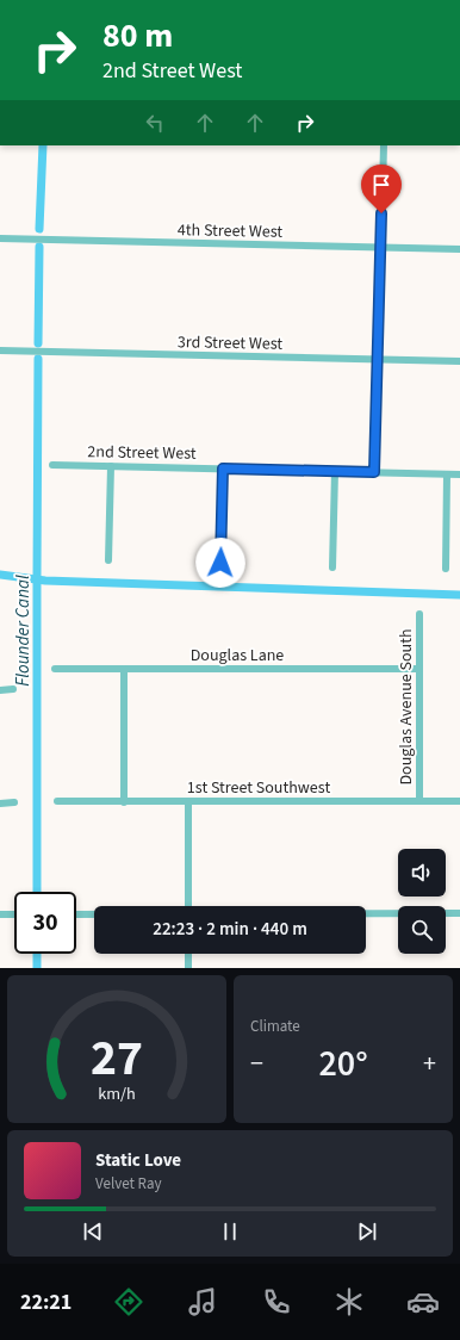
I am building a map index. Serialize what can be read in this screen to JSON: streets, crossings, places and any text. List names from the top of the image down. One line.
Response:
{"streets":{"street":["4th Street West","3rd Street West","2nd Street West","Douglas Lane","Douglas Avenue South","1st Street Southwest"]},"crossings":[["Douglas Lane","Douglas Avenue South"],["Douglas Avenue South","1st Street Southwest"]],"water":["Flounder Canal"],"page":{"turn":["80 m","2nd Street West"],"limit":"30","trip":"22:23 · 2 min · 440 m","tile":"Climate","heat":["−","20°","+"],"song":["Static Love","Velvet Ray"],"tabs":"22:21","gauge":["27","km/h"]}}
